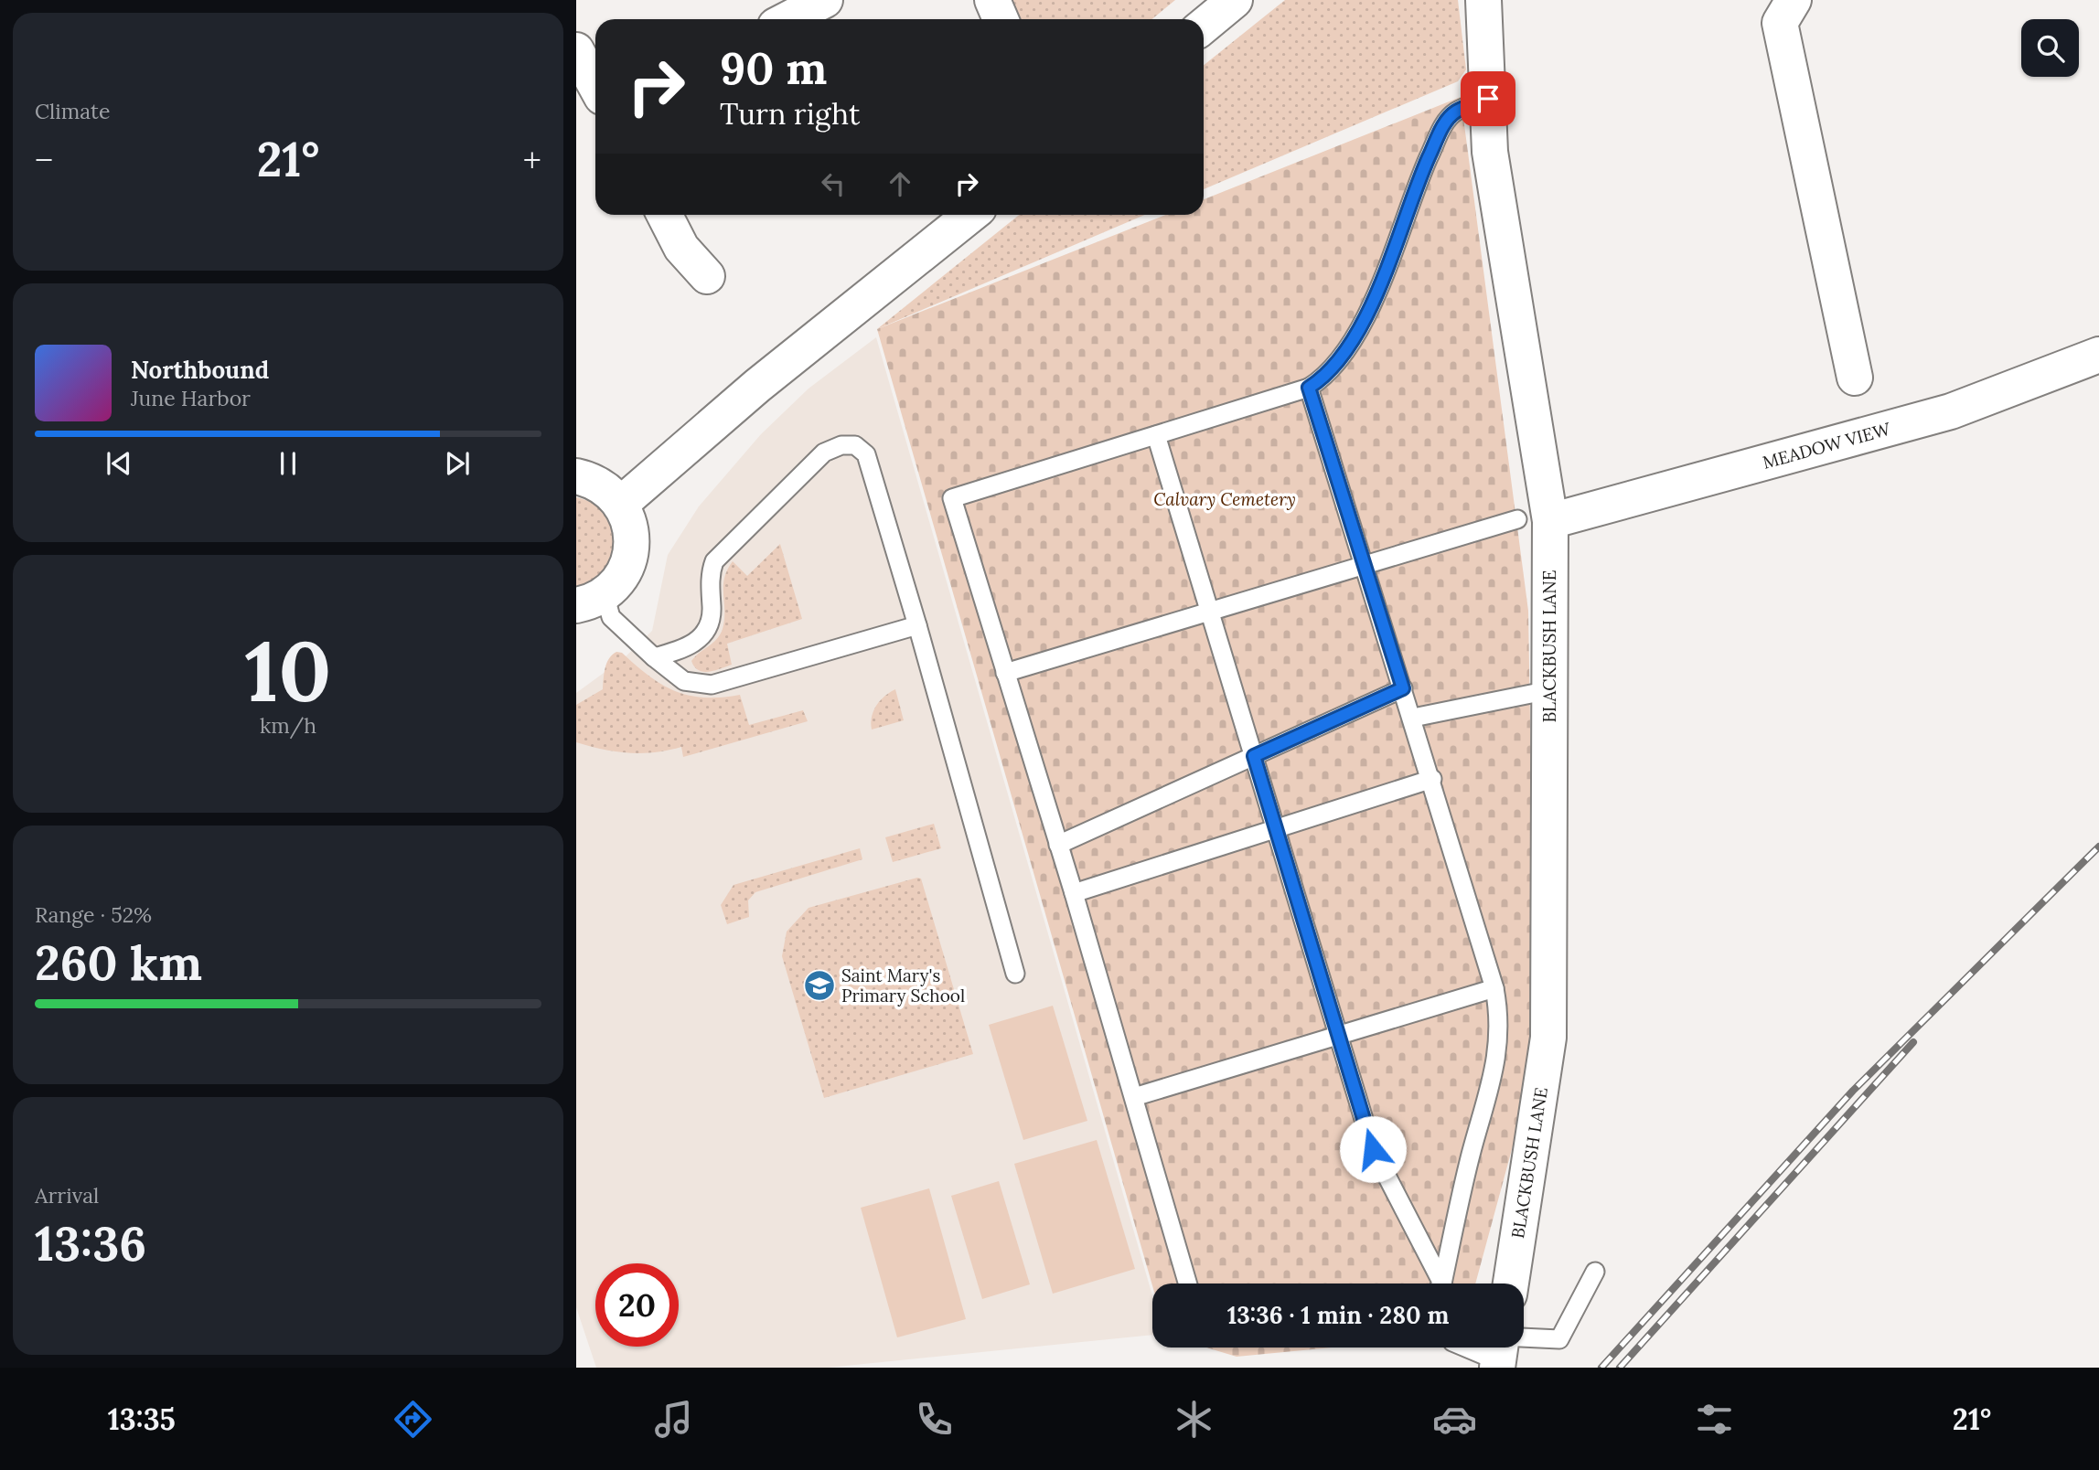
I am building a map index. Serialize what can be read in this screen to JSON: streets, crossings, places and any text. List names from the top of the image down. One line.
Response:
{"streets":{"street":["MEADOW VIEW","BLACKBUSH LANE"]},"crossings":[["MEADOW VIEW","BLACKBUSH LANE"]],"parks":["Calvary Cemetery"],"places":{"school or university":["Saint Mary's Primary School"]},"page":{"tile":["Climate",["10","km/h"],["Range · 52%","260 km"],["Arrival","13:36"]],"turn":["90 m","Turn right"],"heat":["−","21°","+"],"song":["Northbound","June Harbor"],"limit":"20","trip":"13:36 · 1 min · 280 m","tabs":["13:35","21°"]}}
